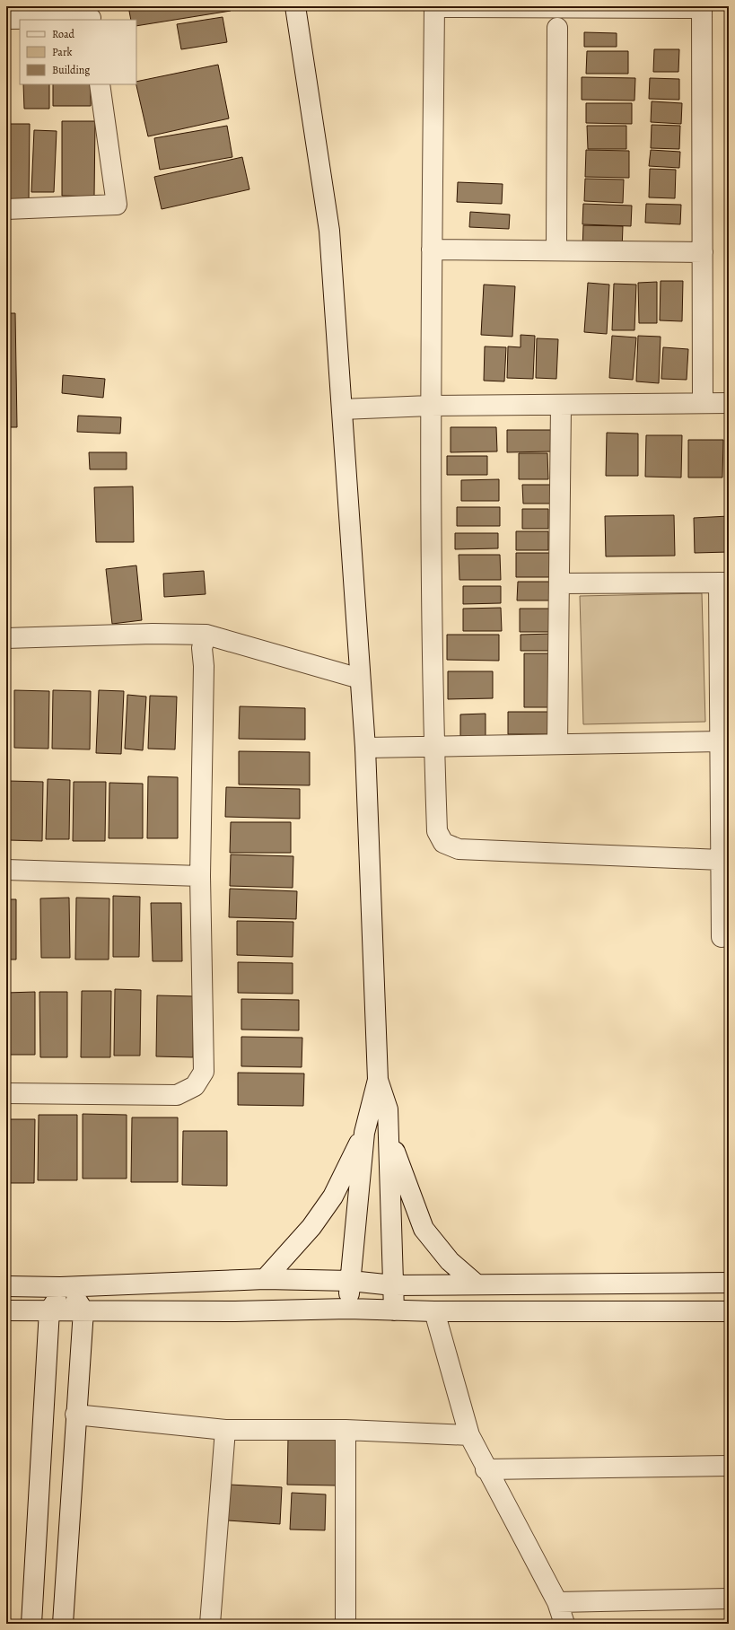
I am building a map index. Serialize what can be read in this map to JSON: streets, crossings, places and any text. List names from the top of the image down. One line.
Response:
{"legend":["Road","Park","Building"]}
